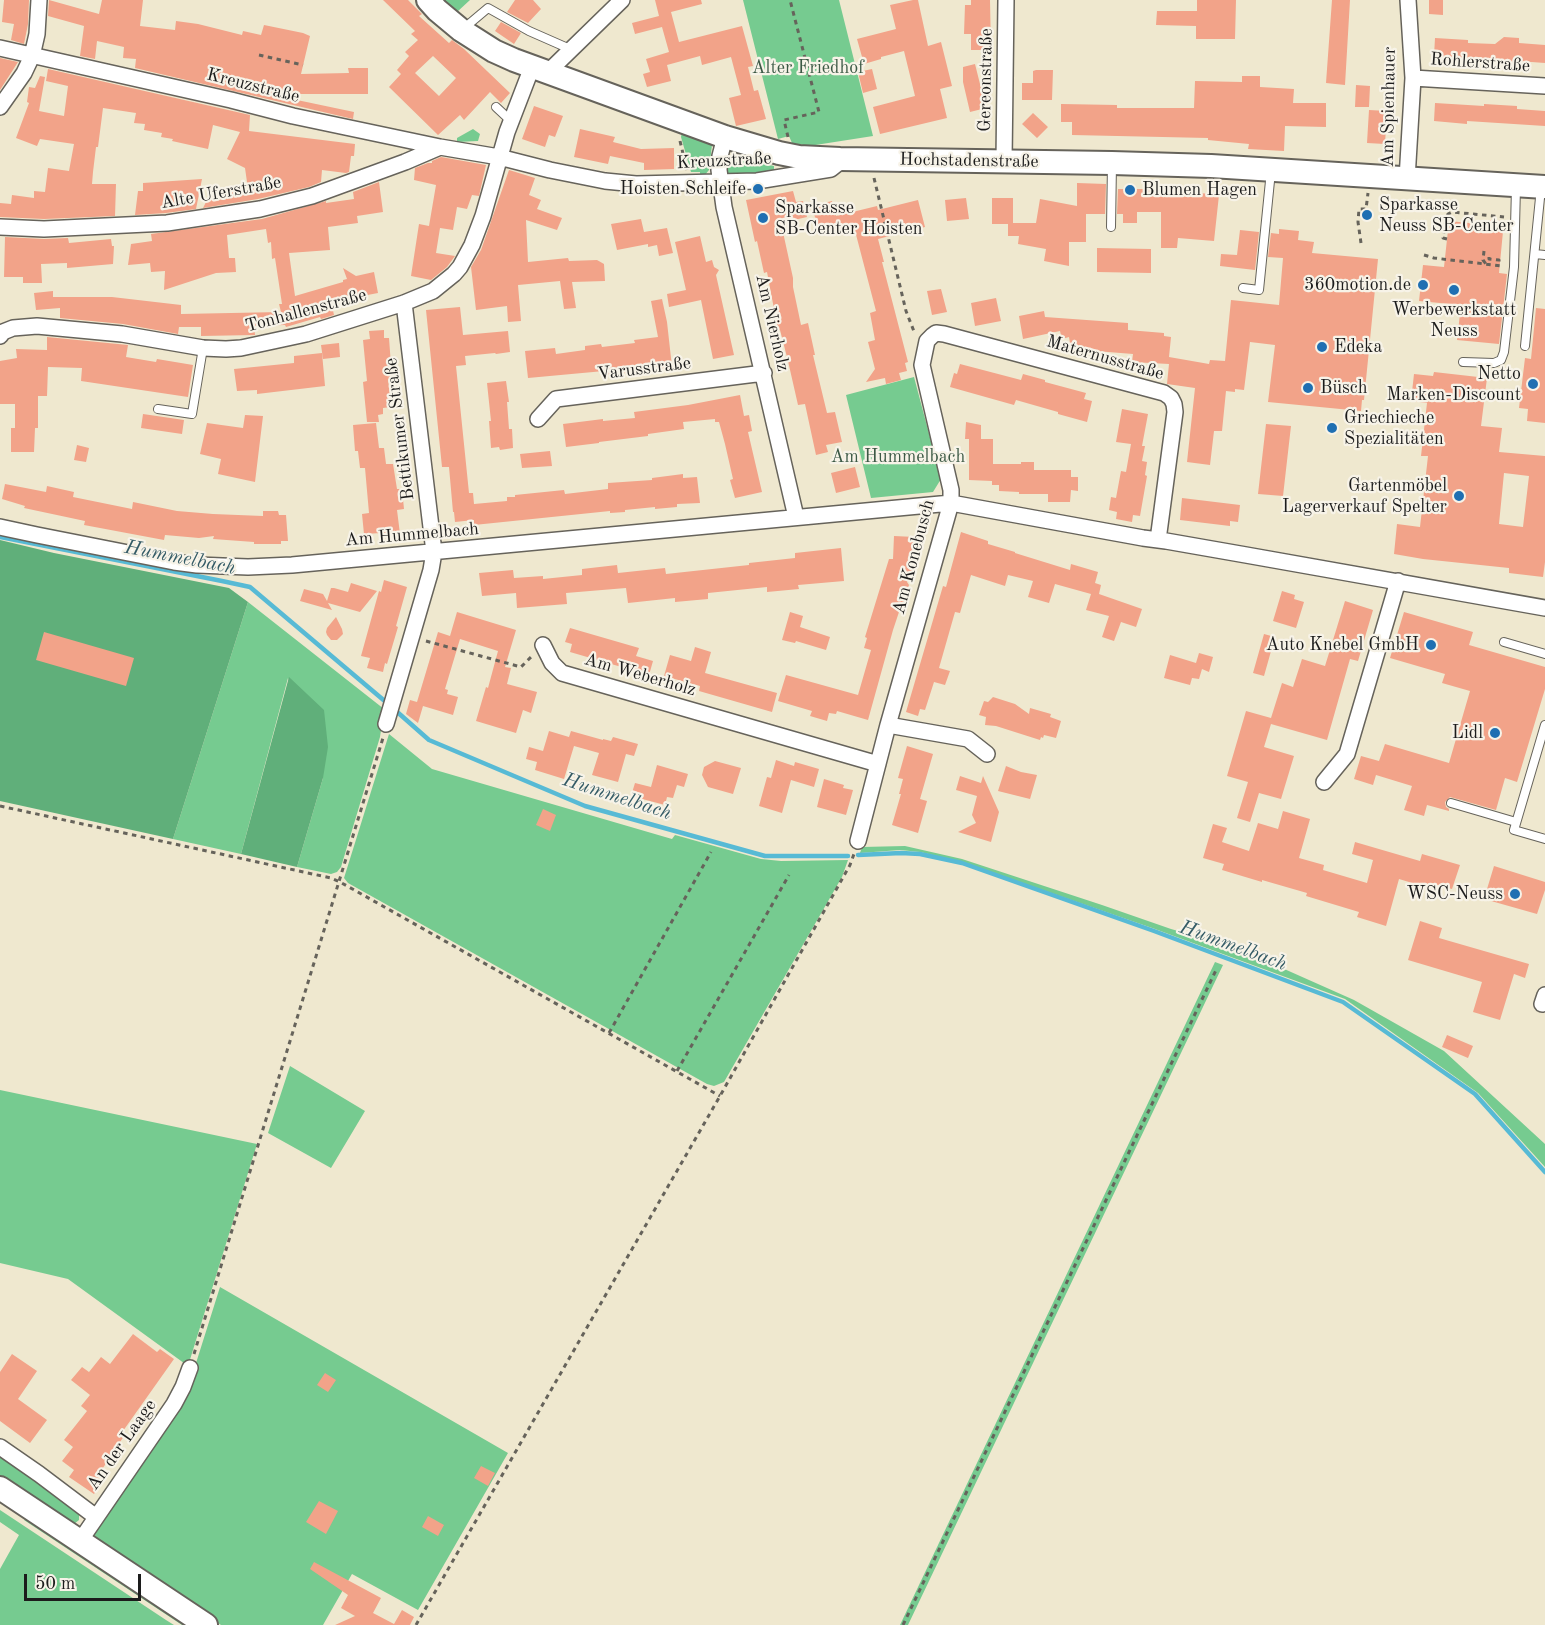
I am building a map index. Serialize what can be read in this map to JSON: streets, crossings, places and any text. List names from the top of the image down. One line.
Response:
{"streets":{"main road":["Hochstadenstraße"],"street":["Rohlerstraße","Gereonstraße","Kreuzstraße","Am Spienhauer","Alte Uferstraße","Tonhallenstraße","Am Nierholz","Maternusstraße","Varusstraße","Bettikumer Straße","Am Hummelbach","Am Konebusch","Am Weberholz","An der Laage"]},"crossings":[["Rohlerstraße","Am Spienhauer"],["Gereonstraße","Hochstadenstraße"],["Kreuzstraße","Hochstadenstraße"],["Kreuzstraße","Alte Uferstraße"],["Kreuzstraße","Tonhallenstraße"],["Kreuzstraße","Am Nierholz"],["Am Spienhauer","Hochstadenstraße"],["Hochstadenstraße","Am Nierholz"],["Tonhallenstraße","Bettikumer Straße"],["Am Nierholz","Varusstraße"],["Am Nierholz","Am Hummelbach"],["Maternusstraße","Am Hummelbach"],["Maternusstraße","Am Konebusch"],["Bettikumer Straße","Am Hummelbach"],["Am Hummelbach","Am Konebusch"],["Am Konebusch","Am Weberholz"]],"water":["Hummelbach"],"parks":["Alter Friedhof","Am Hummelbach"],"places":["Hoisten Schleife","Blumen Hagen","Sparkasse Neuss SB-Center","Sparkasse SB-Center Hoisten","360motion.de","Werbewerkstatt Neuss","Edeka","Netto Marken-Discount","Büsch","Griechieche Spezialitäten","Gartenmöbel Lagerverkauf Spelter","Auto Knebel GmbH","Lidl","WSC-Neuss"],"scale_bar":"50 m"}
